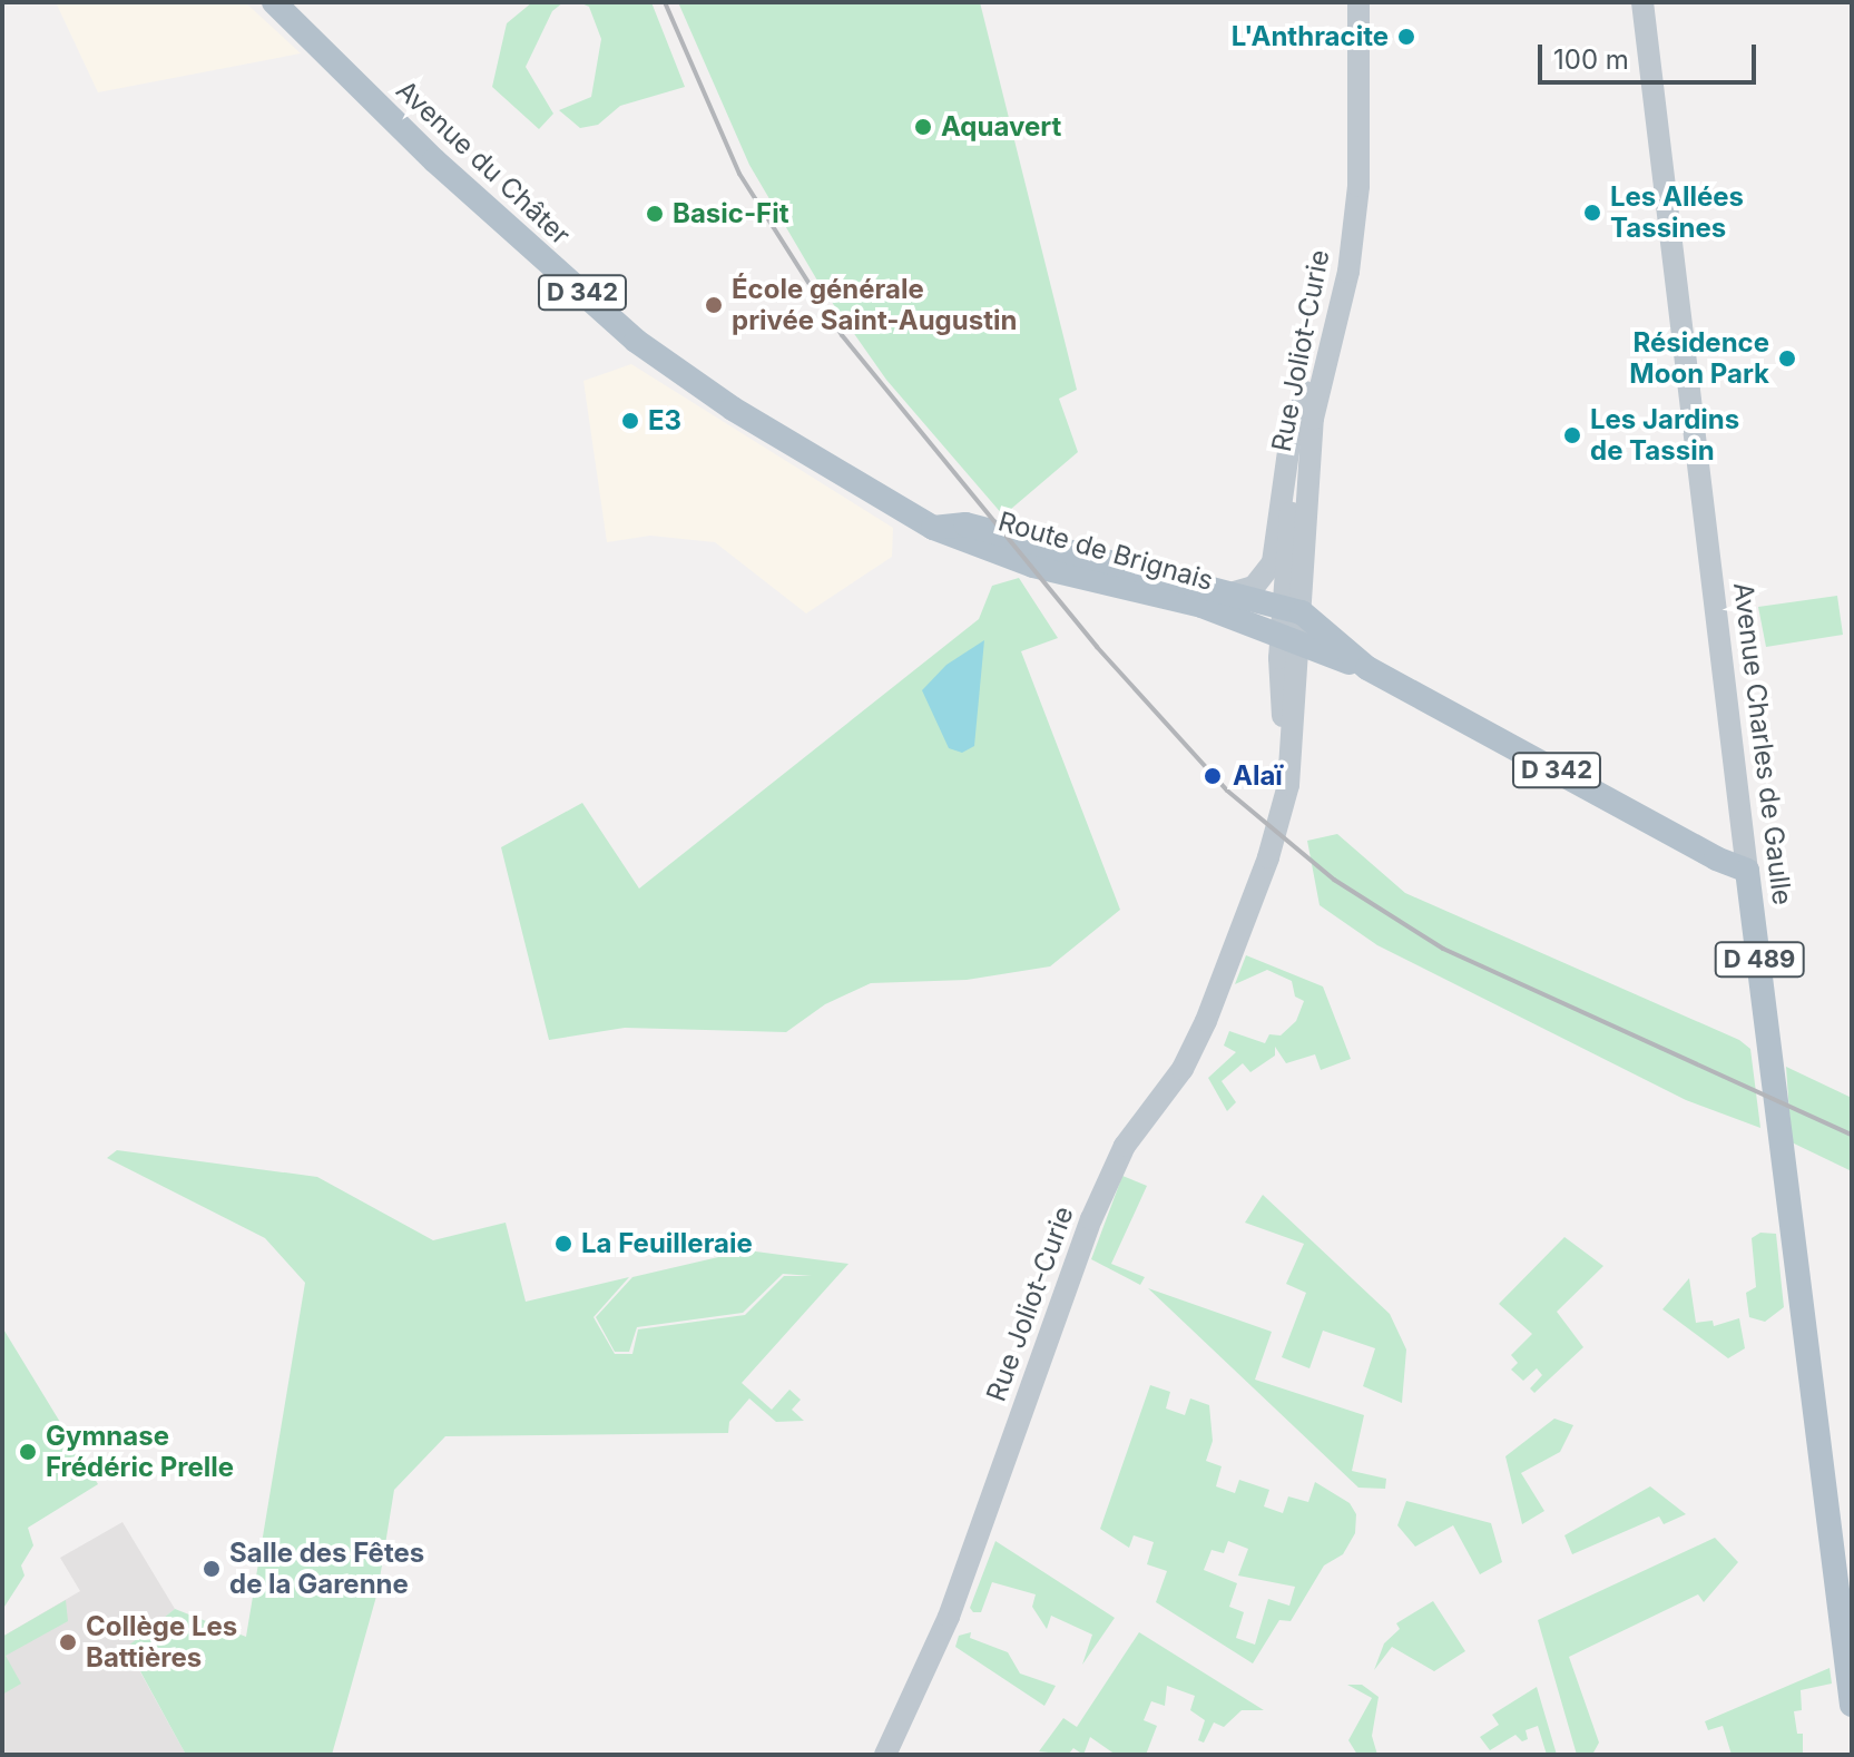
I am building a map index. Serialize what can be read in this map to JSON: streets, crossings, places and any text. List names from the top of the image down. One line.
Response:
{"streets":{"main road":["Avenue du Châter","D 342","Rue Joliot-Curie","Route de Brignais","Avenue Charles de Gaulle","D 489"]},"crossings":[["Avenue du Châter","Route de Brignais"],["Rue Joliot-Curie","Route de Brignais"],["Route de Brignais","Avenue Charles de Gaulle"]],"places":["L'Anthracite","Aquavert","Les Allées Tassines","Basic-Fit","École générale privée Saint-Augustin","Résidence Moon Park","E3","Les Jardins de Tassin","Alaï","La Feuilleraie","Gymnase Frédéric Prelle","Salle des Fêtes de la Garenne","Collège Les Battières"],"scale_bar":"100 m"}
